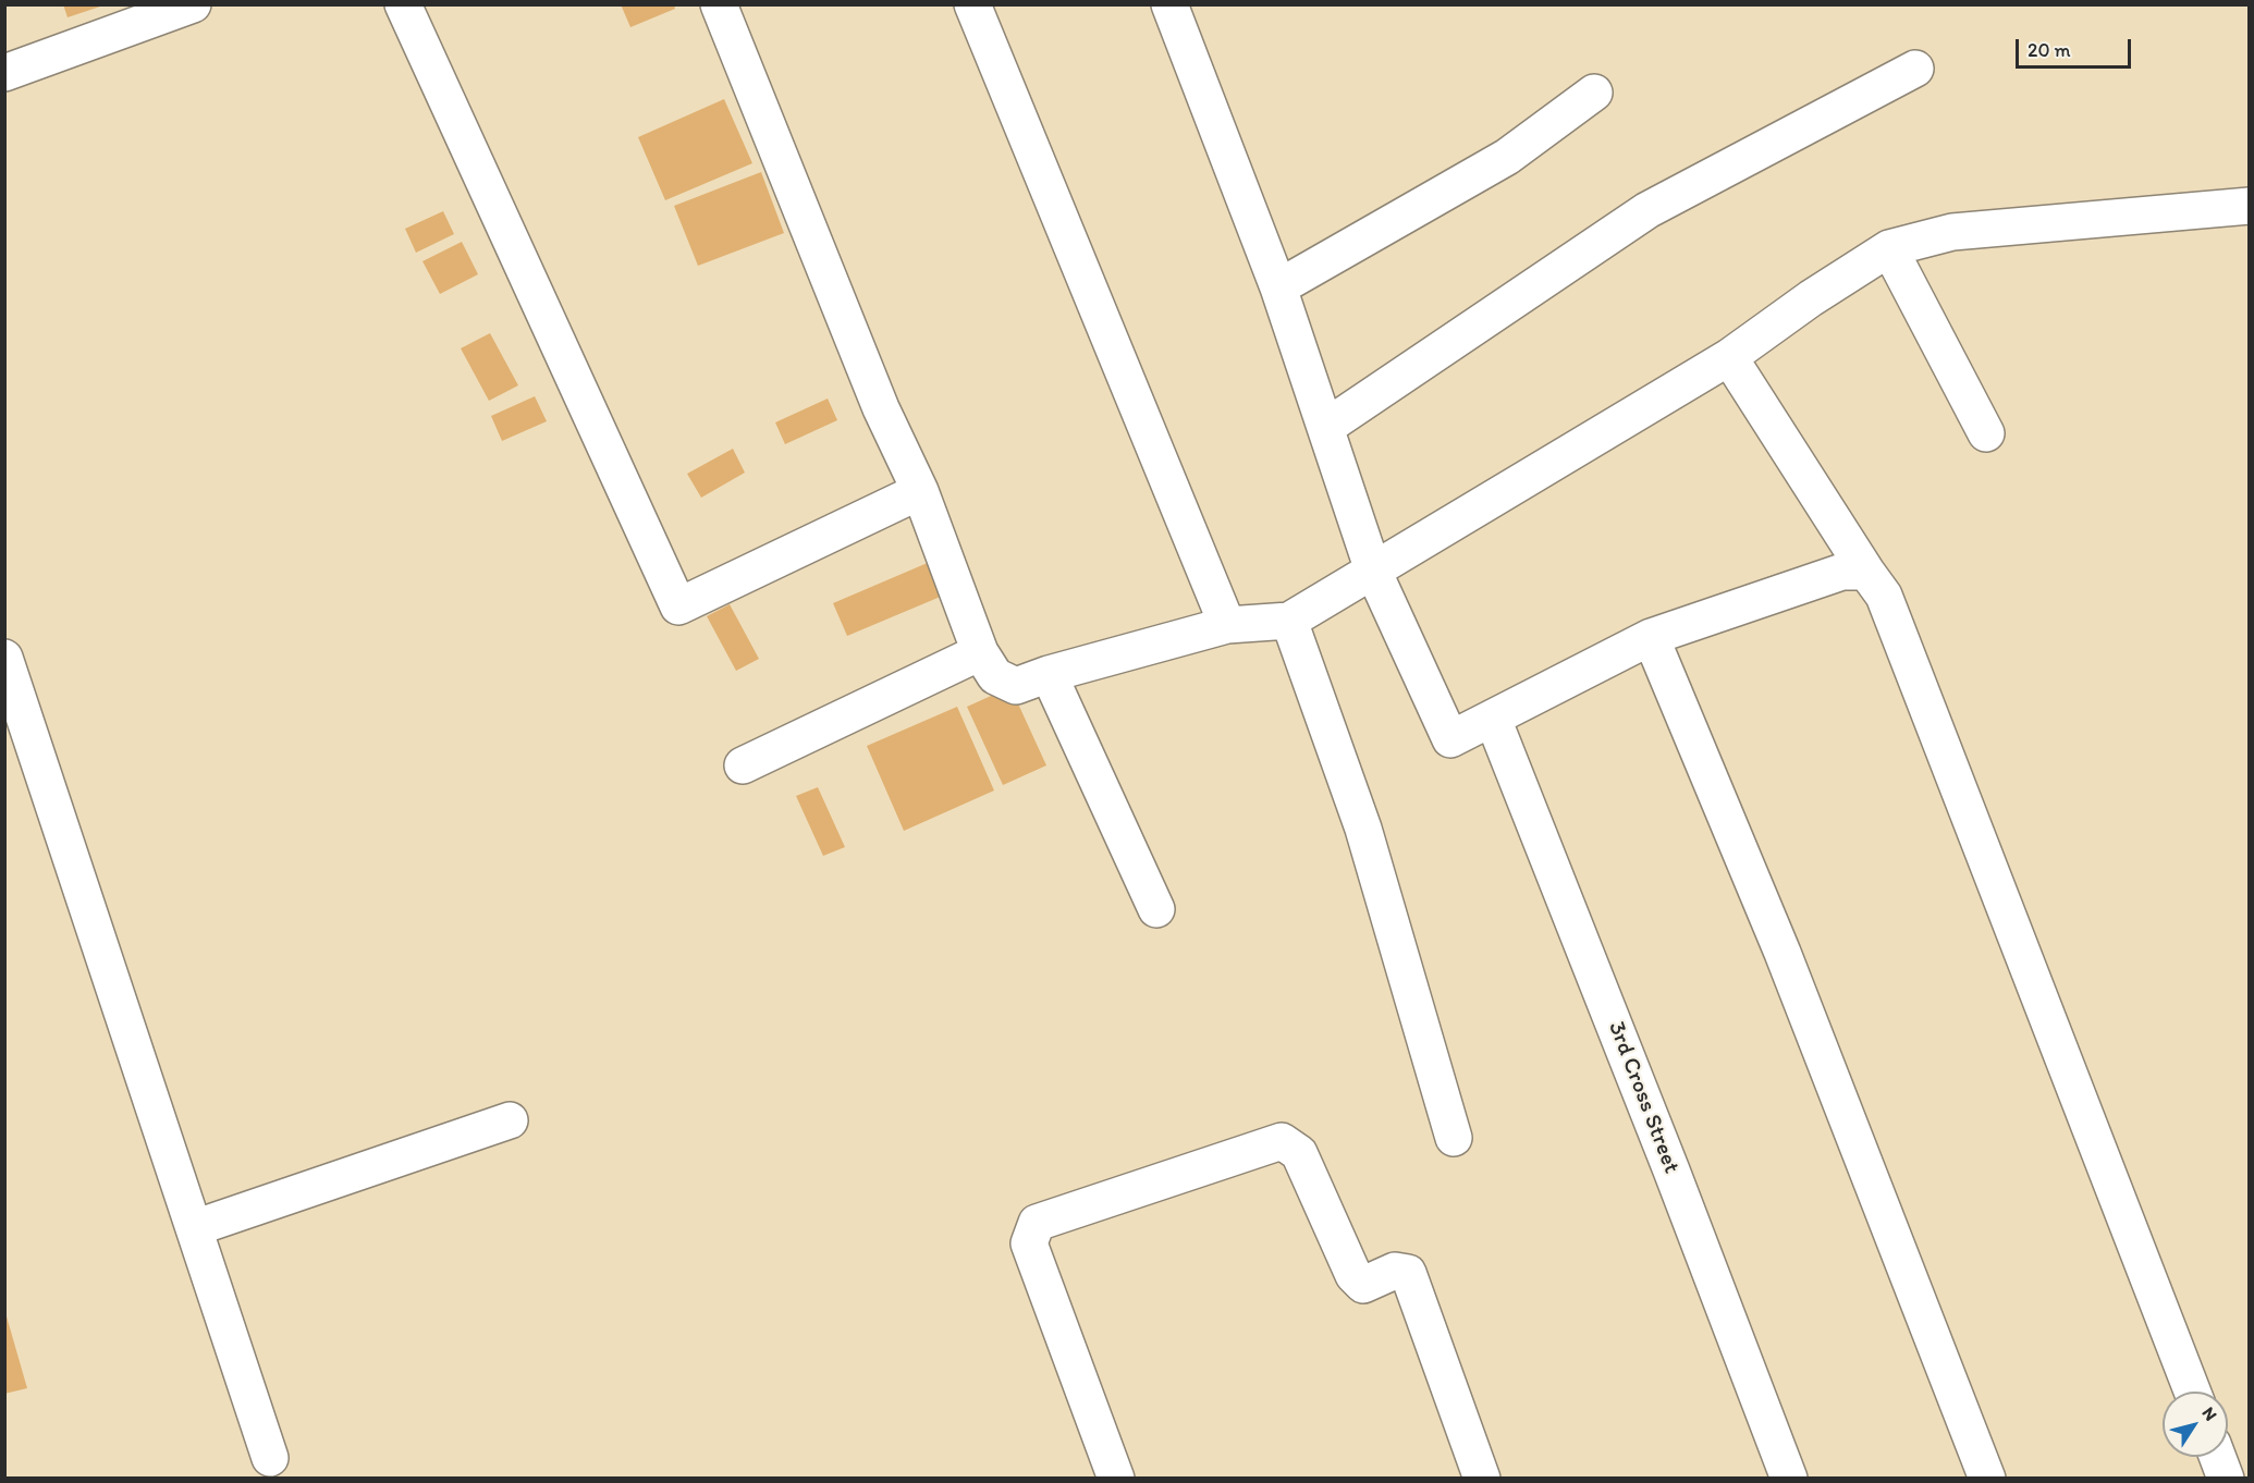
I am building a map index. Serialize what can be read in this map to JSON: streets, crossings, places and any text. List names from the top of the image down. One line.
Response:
{"streets":{"street":["3rd Cross Street"]},"scale_bar":"20 m","north":"top right"}
